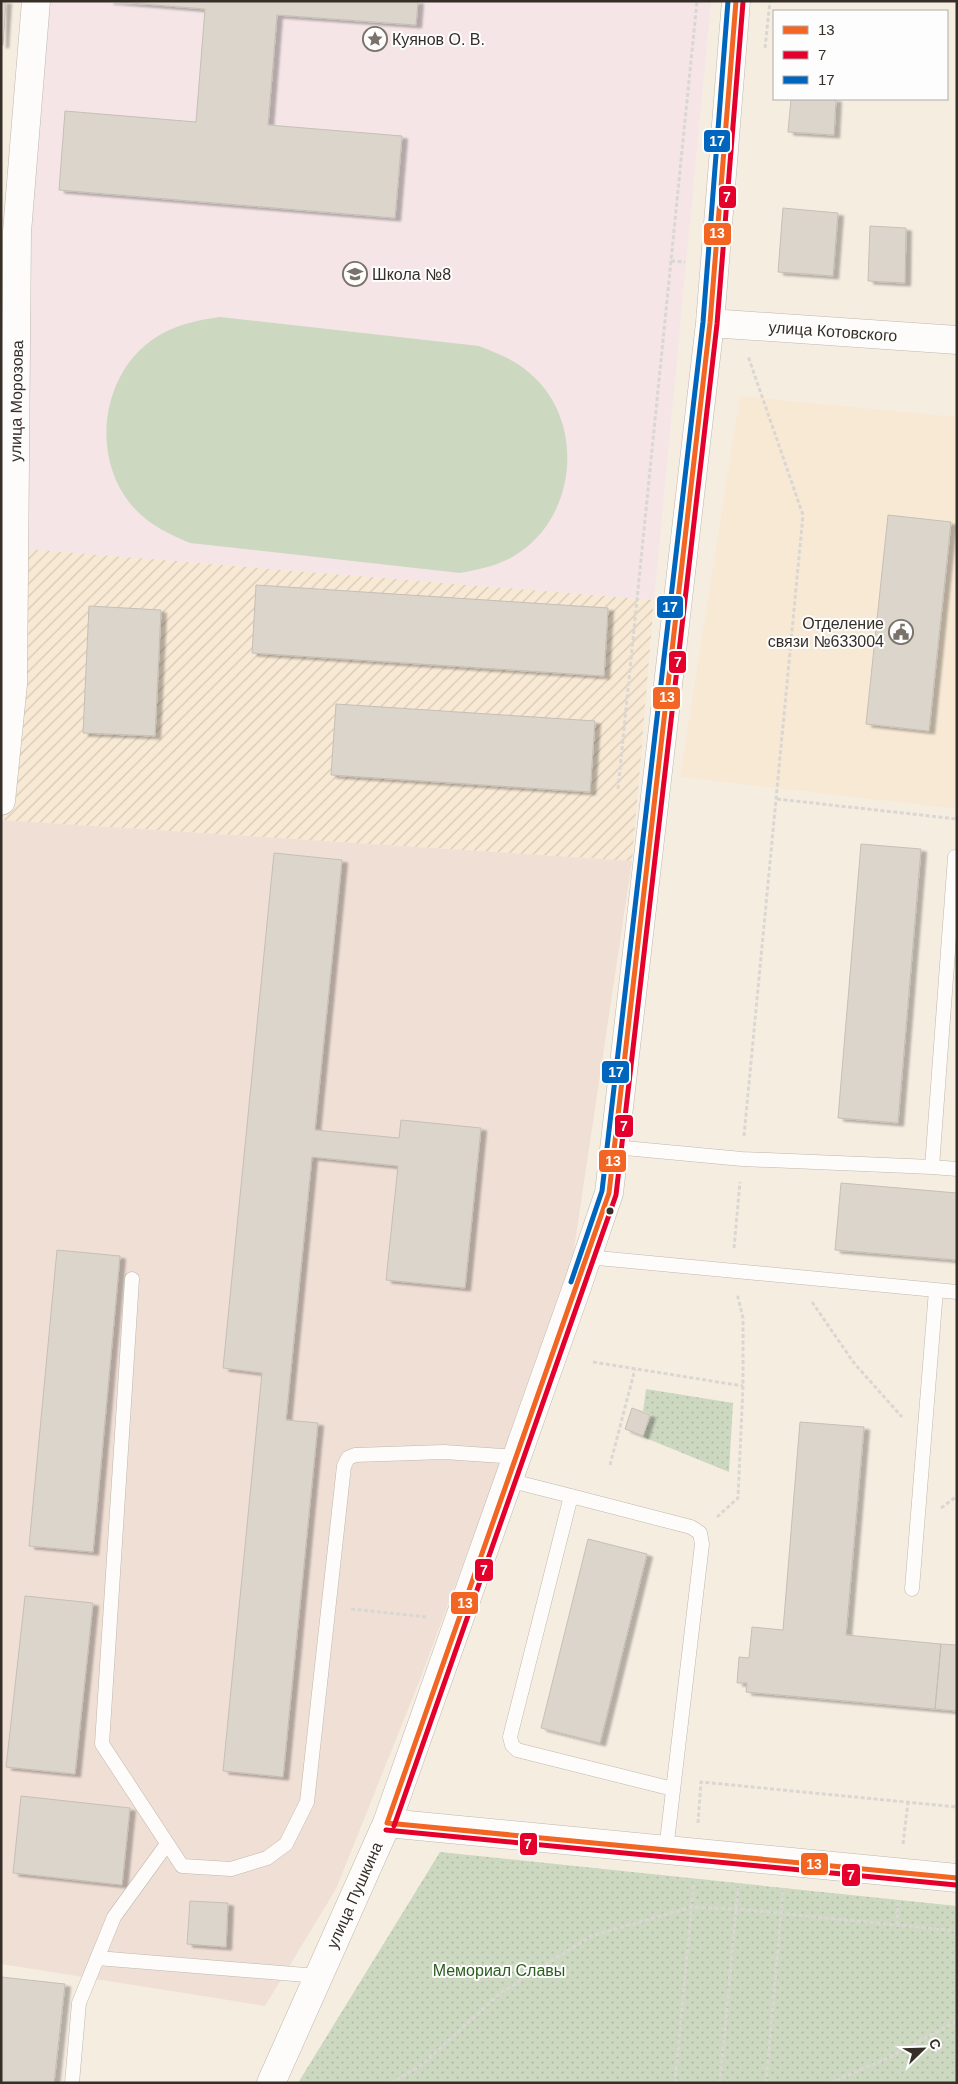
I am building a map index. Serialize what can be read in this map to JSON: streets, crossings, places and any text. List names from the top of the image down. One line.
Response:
{"streets":{"street":["улица Котовского","улица Морозова","улица Пушкина"]},"crossings":[["улица Котовского","улица Пушкина"]],"parks":["Мемориал Славы"],"places":{"place":["Куянов О. В."],"school or university":["Школа №8"],"public building":["Отделение связи №633004"]},"lines":["transit line 13","transit line 17","transit line 7"],"legend":["13","7","17"],"north":"top right"}
